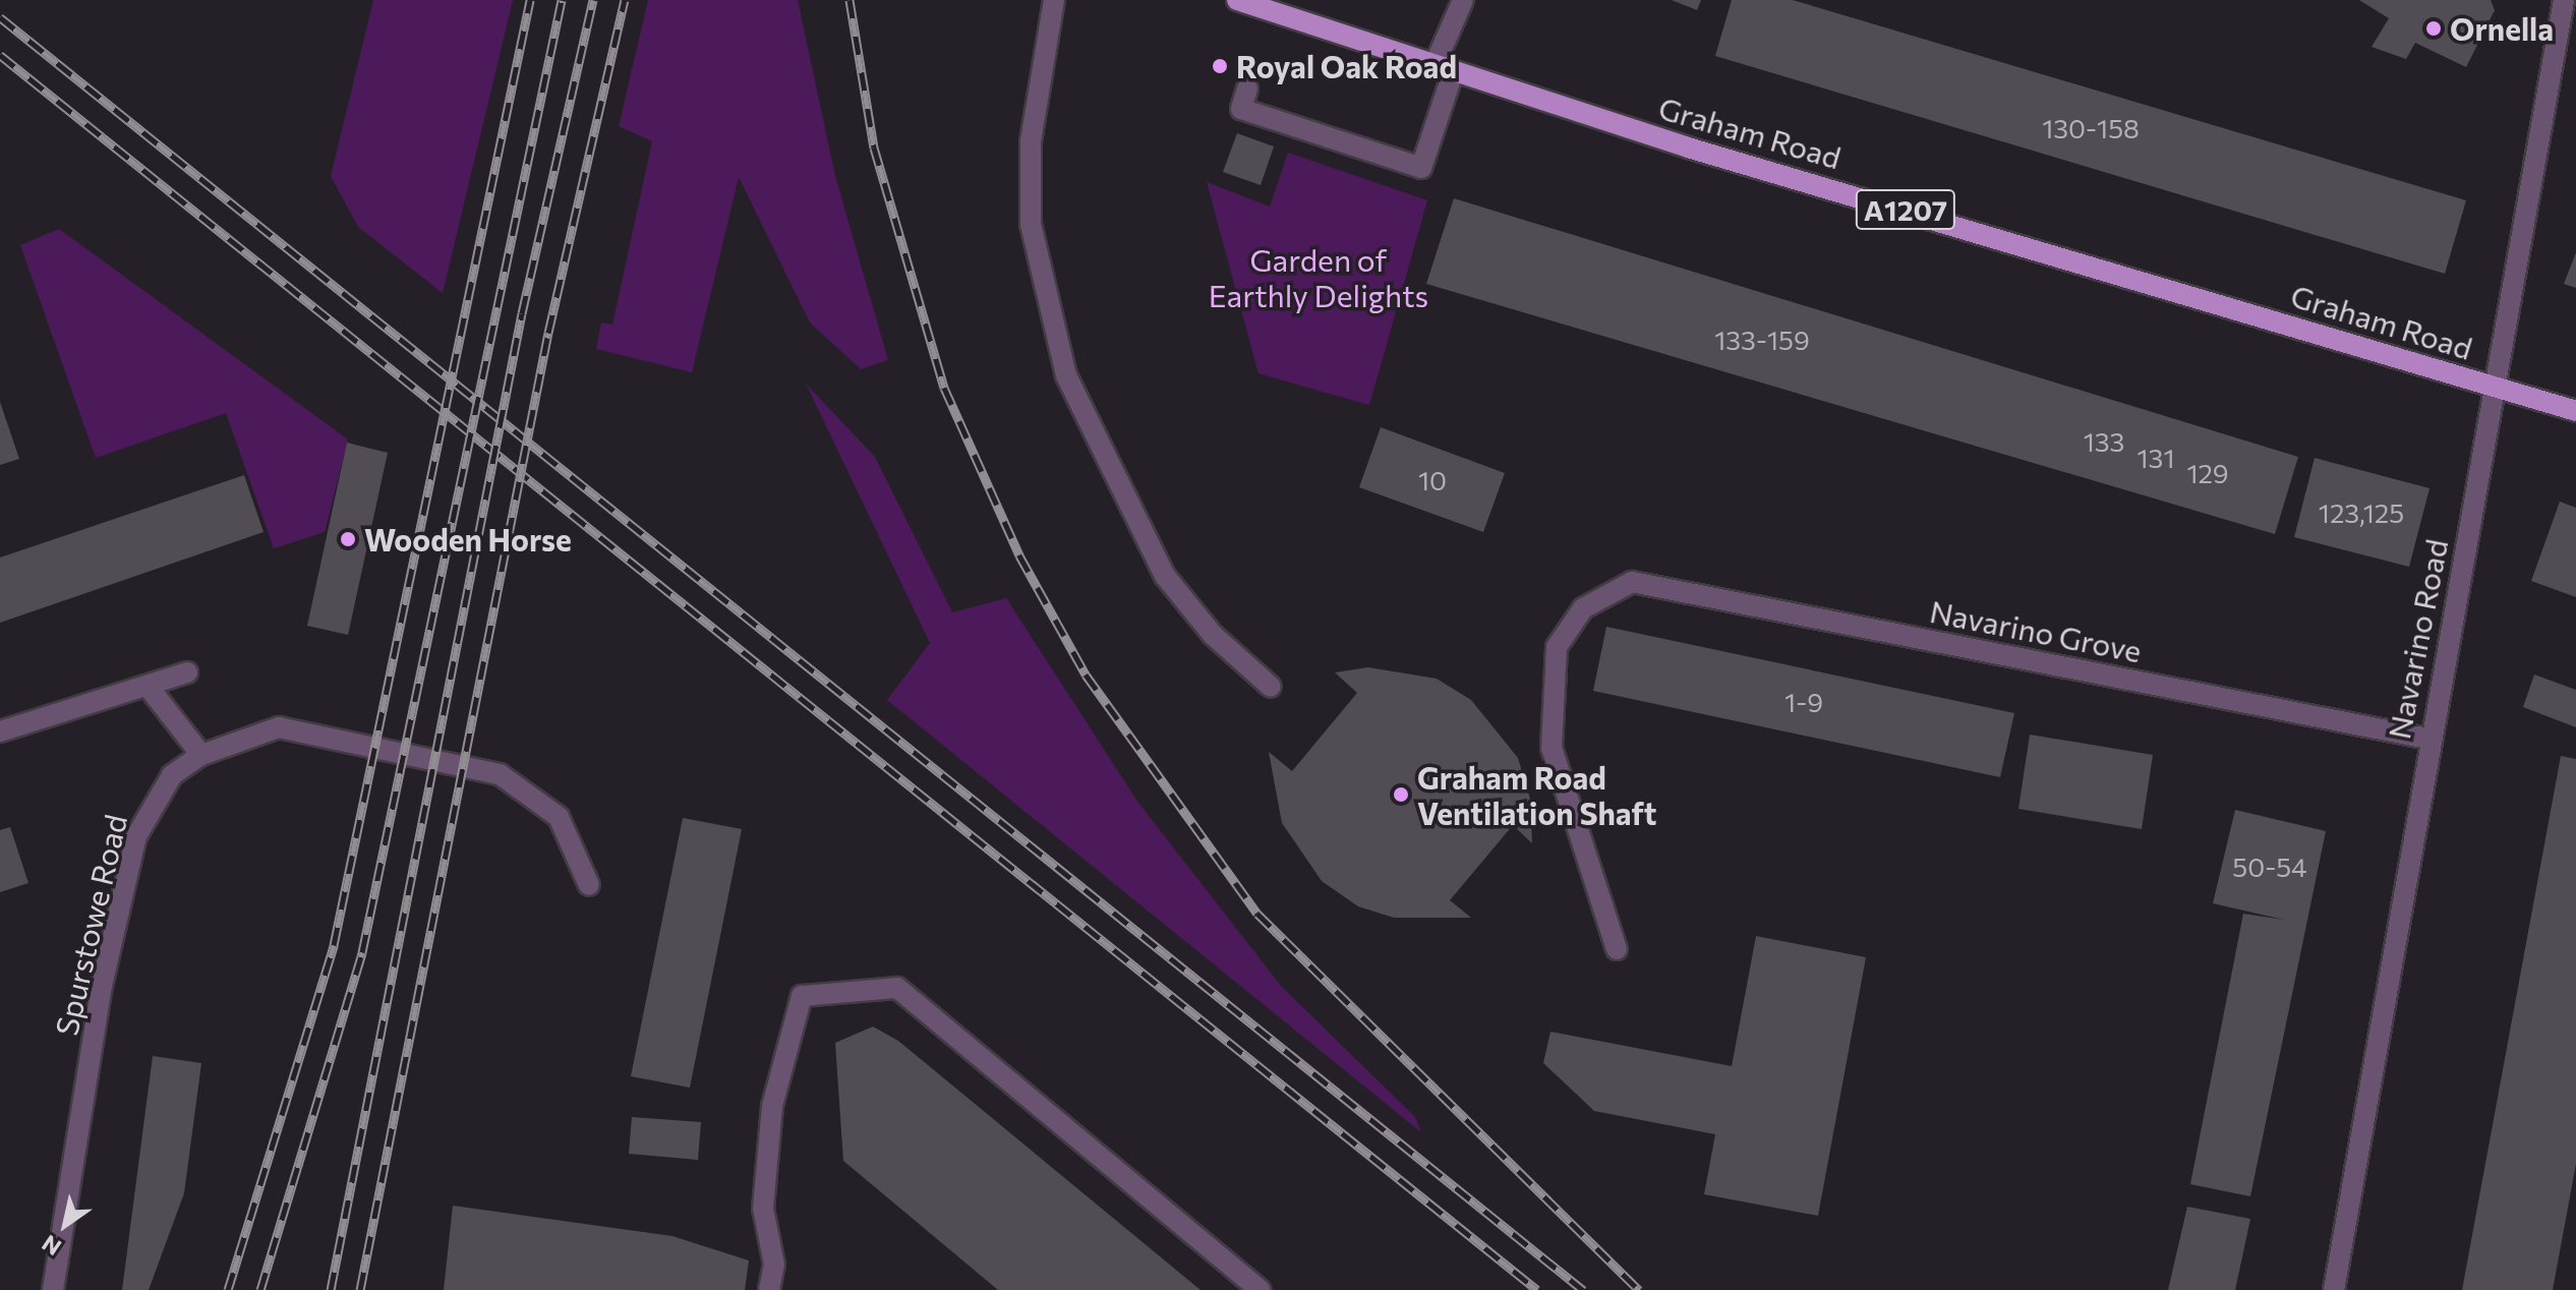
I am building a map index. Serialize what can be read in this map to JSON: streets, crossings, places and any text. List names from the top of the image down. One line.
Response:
{"streets":{"main road":["Graham Road","A1207"],"street":["Navarino Grove","Navarino Road","Spurstowe Road"]},"crossings":[["Graham Road","Navarino Road"],["Navarino Grove","Navarino Road"]],"parks":["Garden of Earthly Delights"],"places":["Ornella","Royal Oak Road","Wooden Horse","Graham Road Ventilation Shaft"],"house_numbers":["130-158","133-159","133","131","129","10","123,125","1-9","50-54"],"north":"bottom left"}
